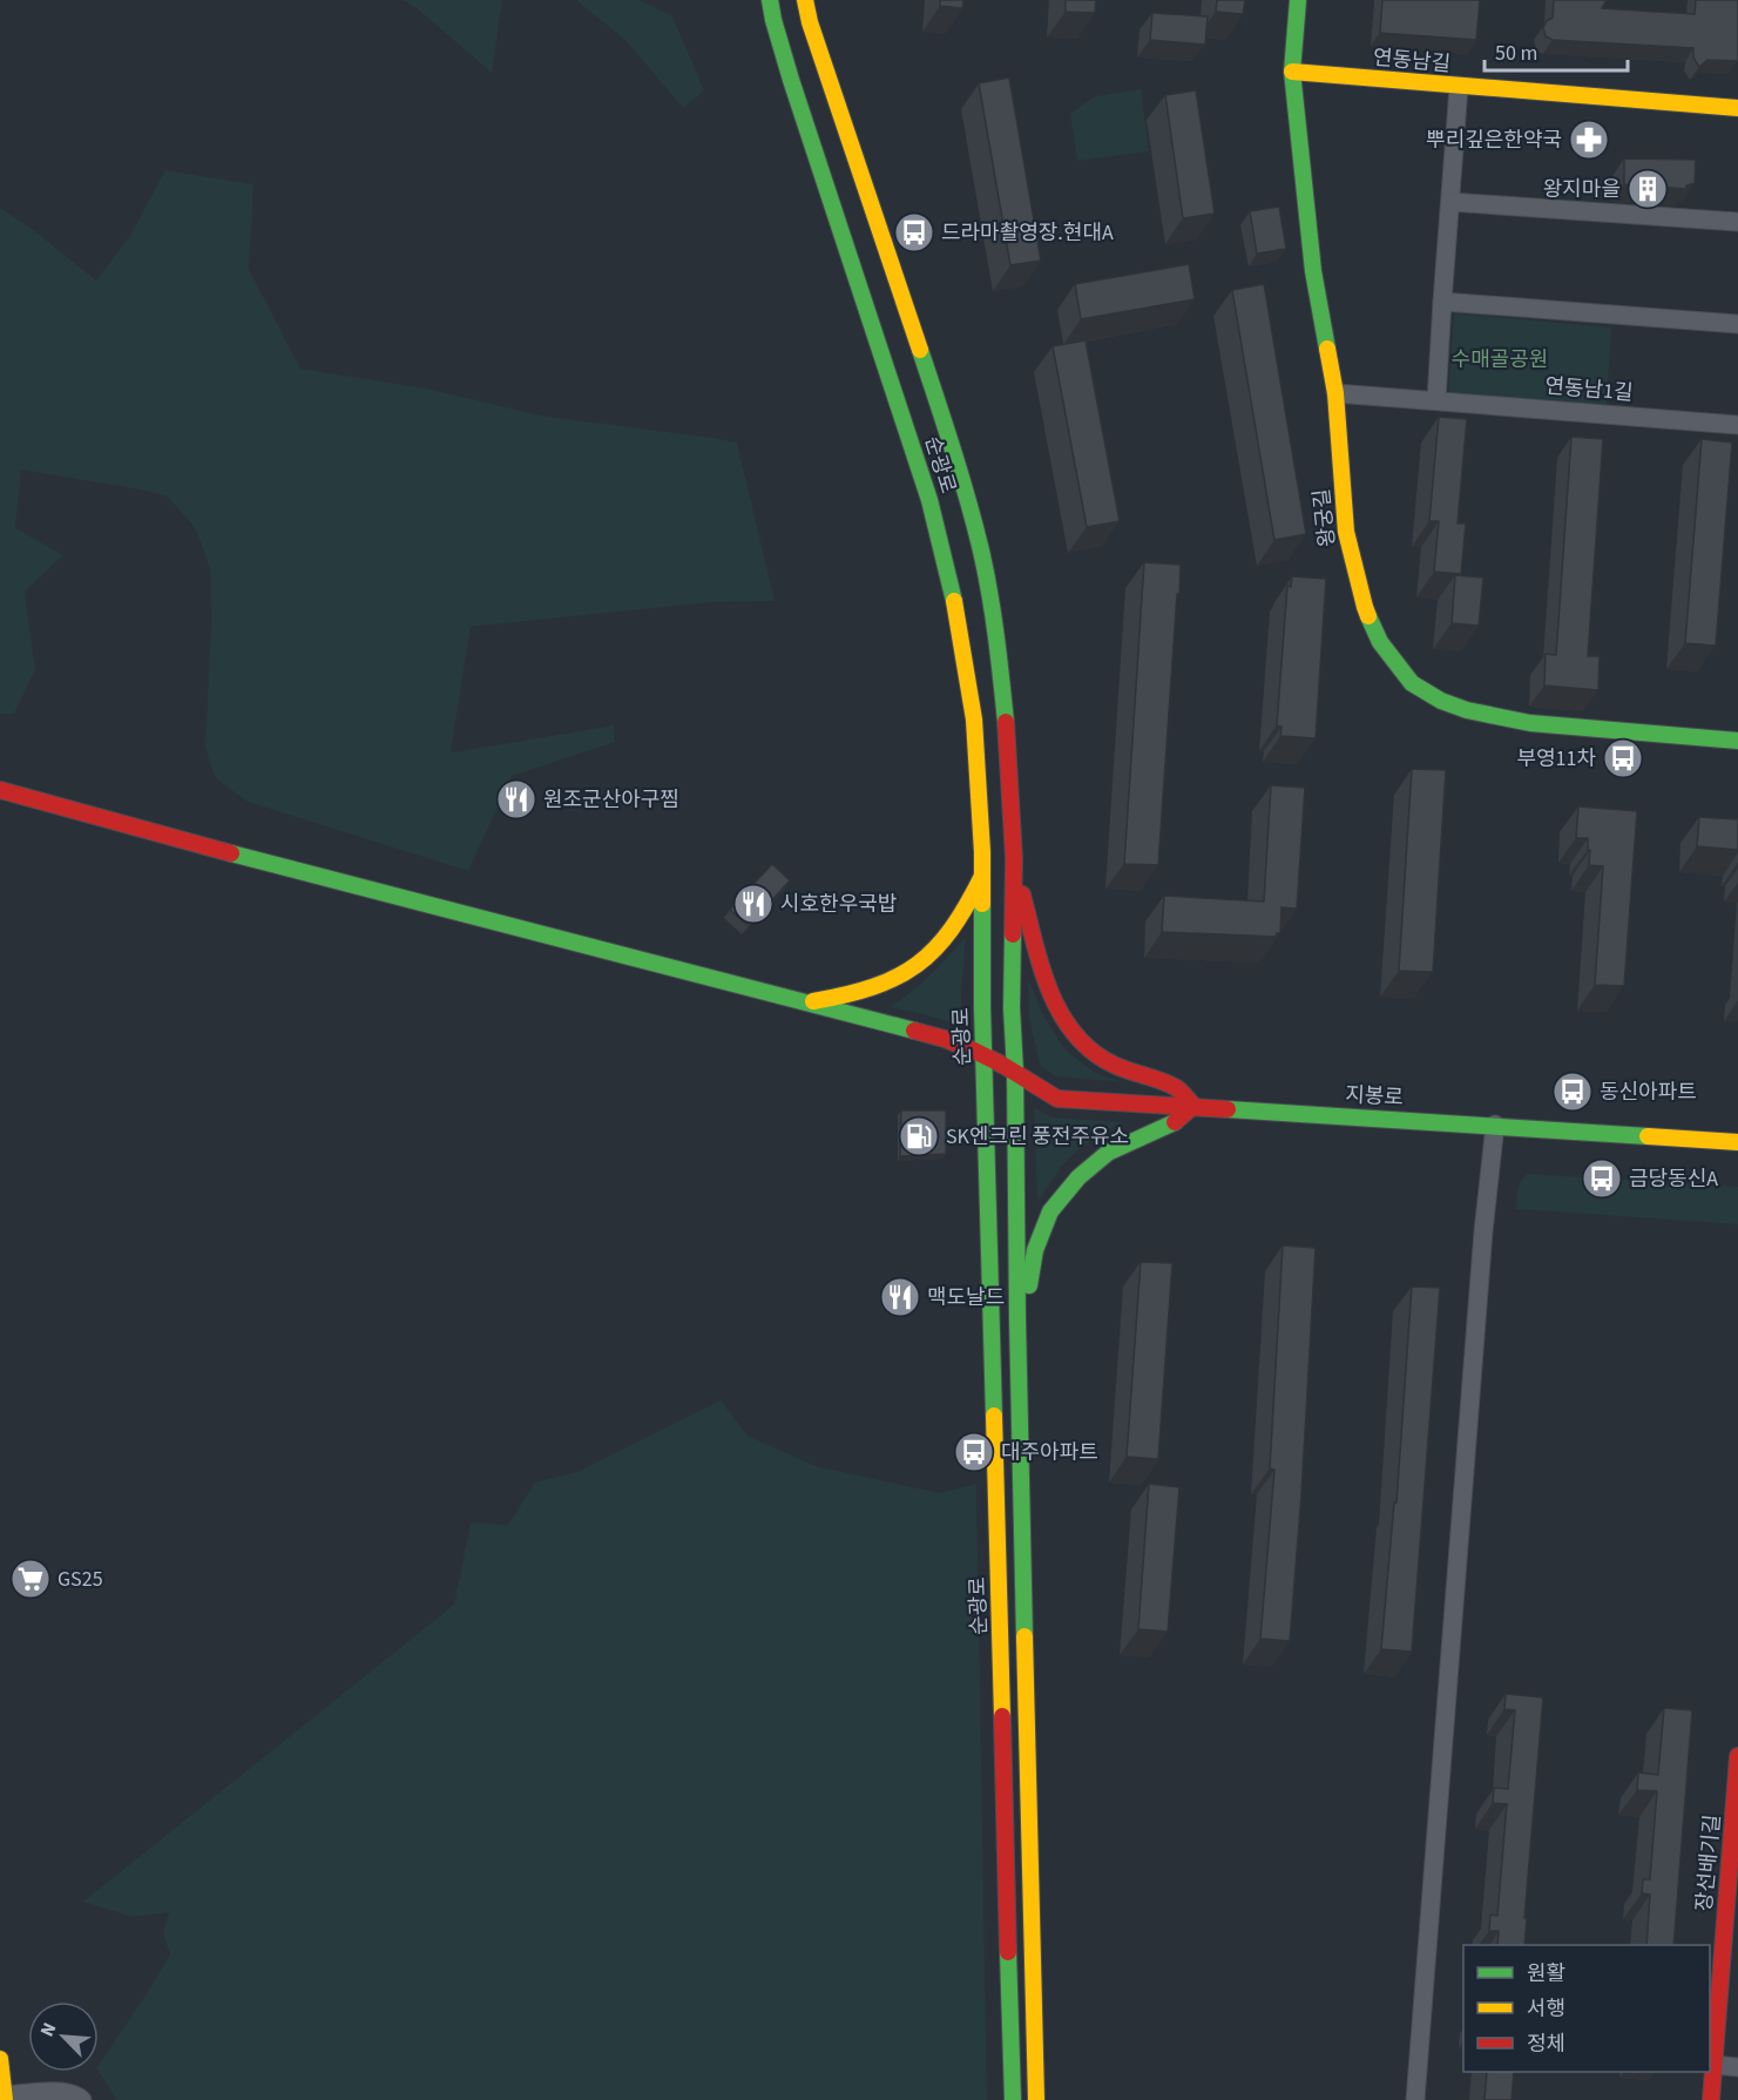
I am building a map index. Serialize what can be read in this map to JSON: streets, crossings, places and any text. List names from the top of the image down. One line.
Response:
{"streets":{"main road":["연동남길","순광로","왕궁길","지봉로","장선배기길"],"street":["연동남1길"]},"crossings":[["연동남길","왕궁길"],["연동남1길","왕궁길"],["순광로","지봉로"]],"parks":["수매골공원"],"places":{"pharmacy":["뿌리깊은한약국"],"building":["왕지마을"],"bus stop":["드라마촬영장.현대A","부영11차","동신아파트","금당동신A","대주아파트"],"restaurant":["원조군산아구찜","시호한우국밥","맥도날드"],"fuel station":["SK엔크린 풍전주유소"],"supermarket":["GS25"]},"legend":["원활","서행","정체"],"scale_bar":"50 m","north":"top left"}
